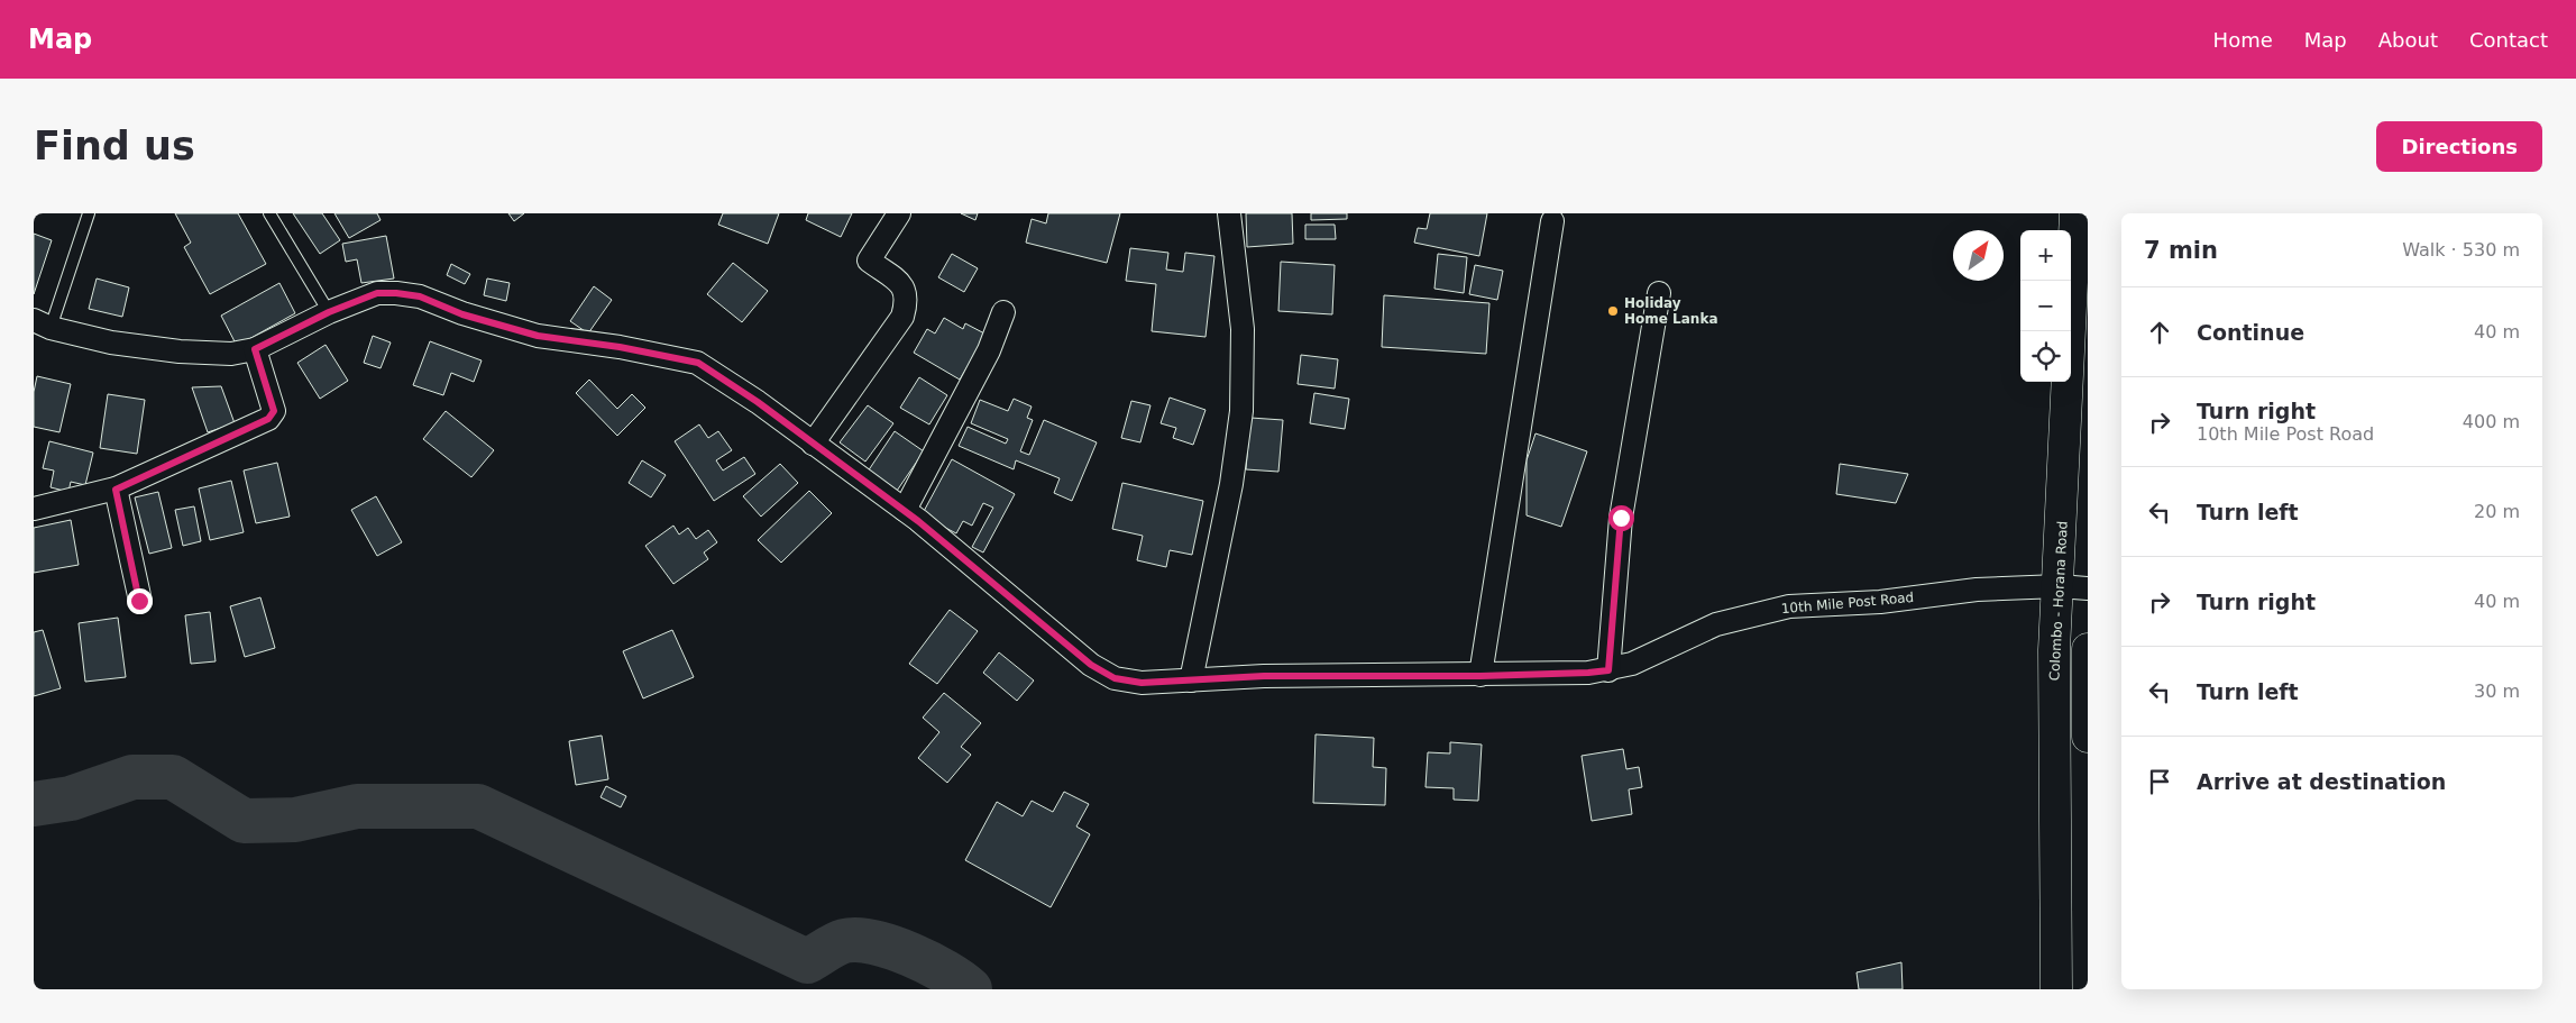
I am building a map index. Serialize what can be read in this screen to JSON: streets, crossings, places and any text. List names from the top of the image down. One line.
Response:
{"streets":{"main road":["Colombo - Horana Road"],"street":["10th Mile Post Road"]},"crossings":[["Colombo - Horana Road","10th Mile Post Road"]],"places":["Holiday Home Lanka"],"north":"top right","page":{"header":"Map","nav":["Home","Map","About","Contact"],"buttons":"Directions","title":"Find us","heading":["7 min","Walk · 530 m"],"map_buttons":["+","−"],"list":[["Continue","40 m"],["Turn right","10th Mile Post Road","400 m"],["Turn left","20 m"],["Turn right","40 m"],["Turn left","30 m"],"Arrive at destination"]}}
